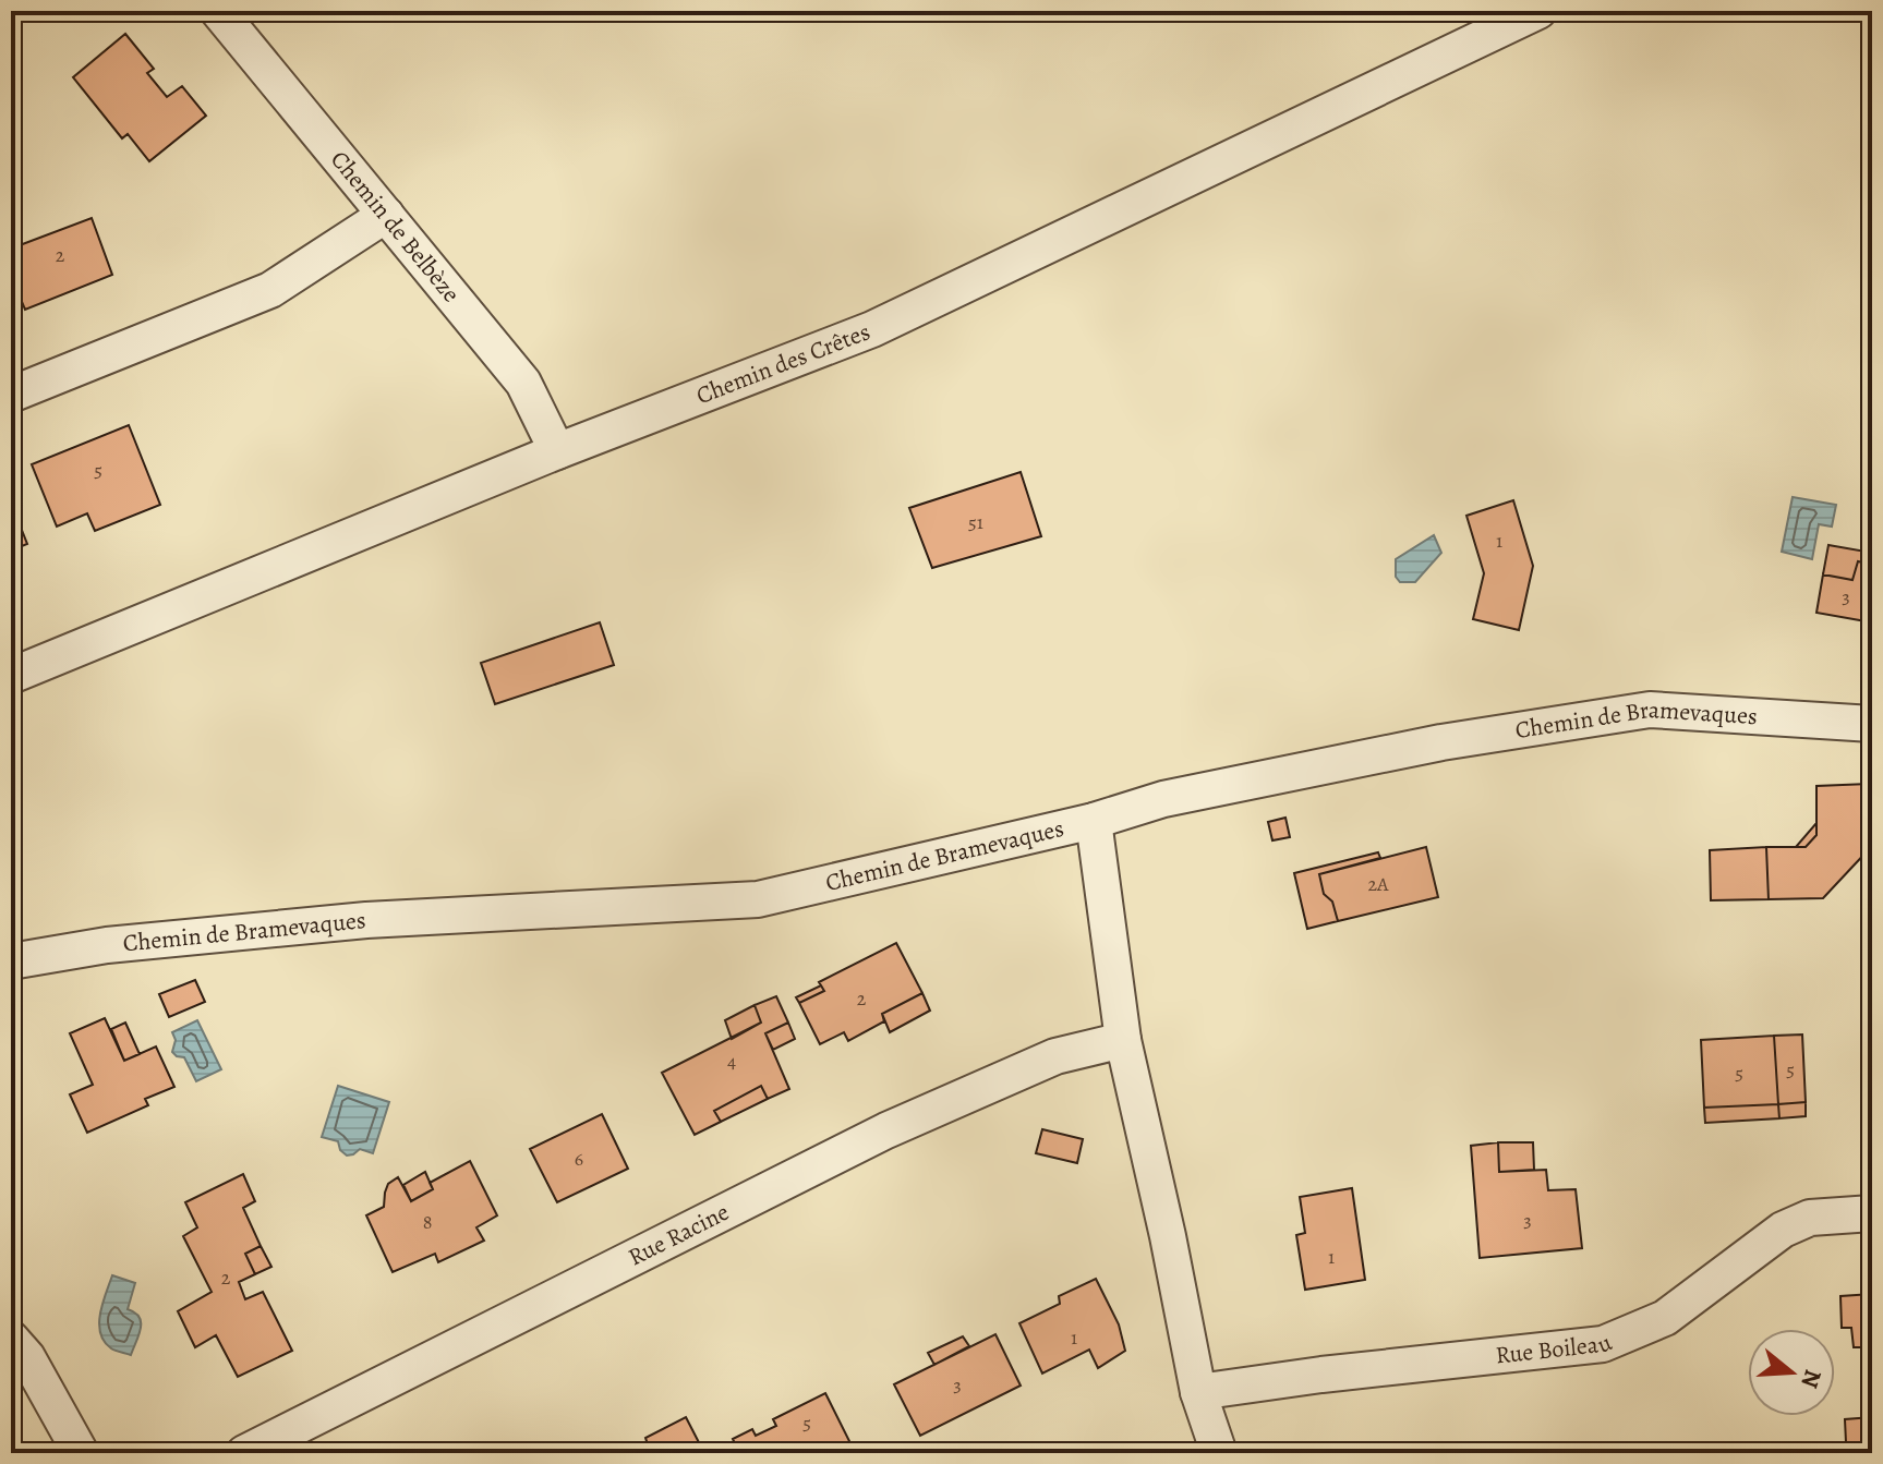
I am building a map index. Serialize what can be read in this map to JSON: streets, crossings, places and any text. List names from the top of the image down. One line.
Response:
{"streets":{"street":["Chemin de Belbèze","Chemin des Crêtes","Chemin de Bramevaques","Rue Racine","Rue Boileau"]},"crossings":[["Chemin de Belbèze","Chemin des Crêtes"]],"house_numbers":["2","5","51","1","3","2A","2","4","5","5","6","3","8","1","2","1","3","5"],"north":"right"}
